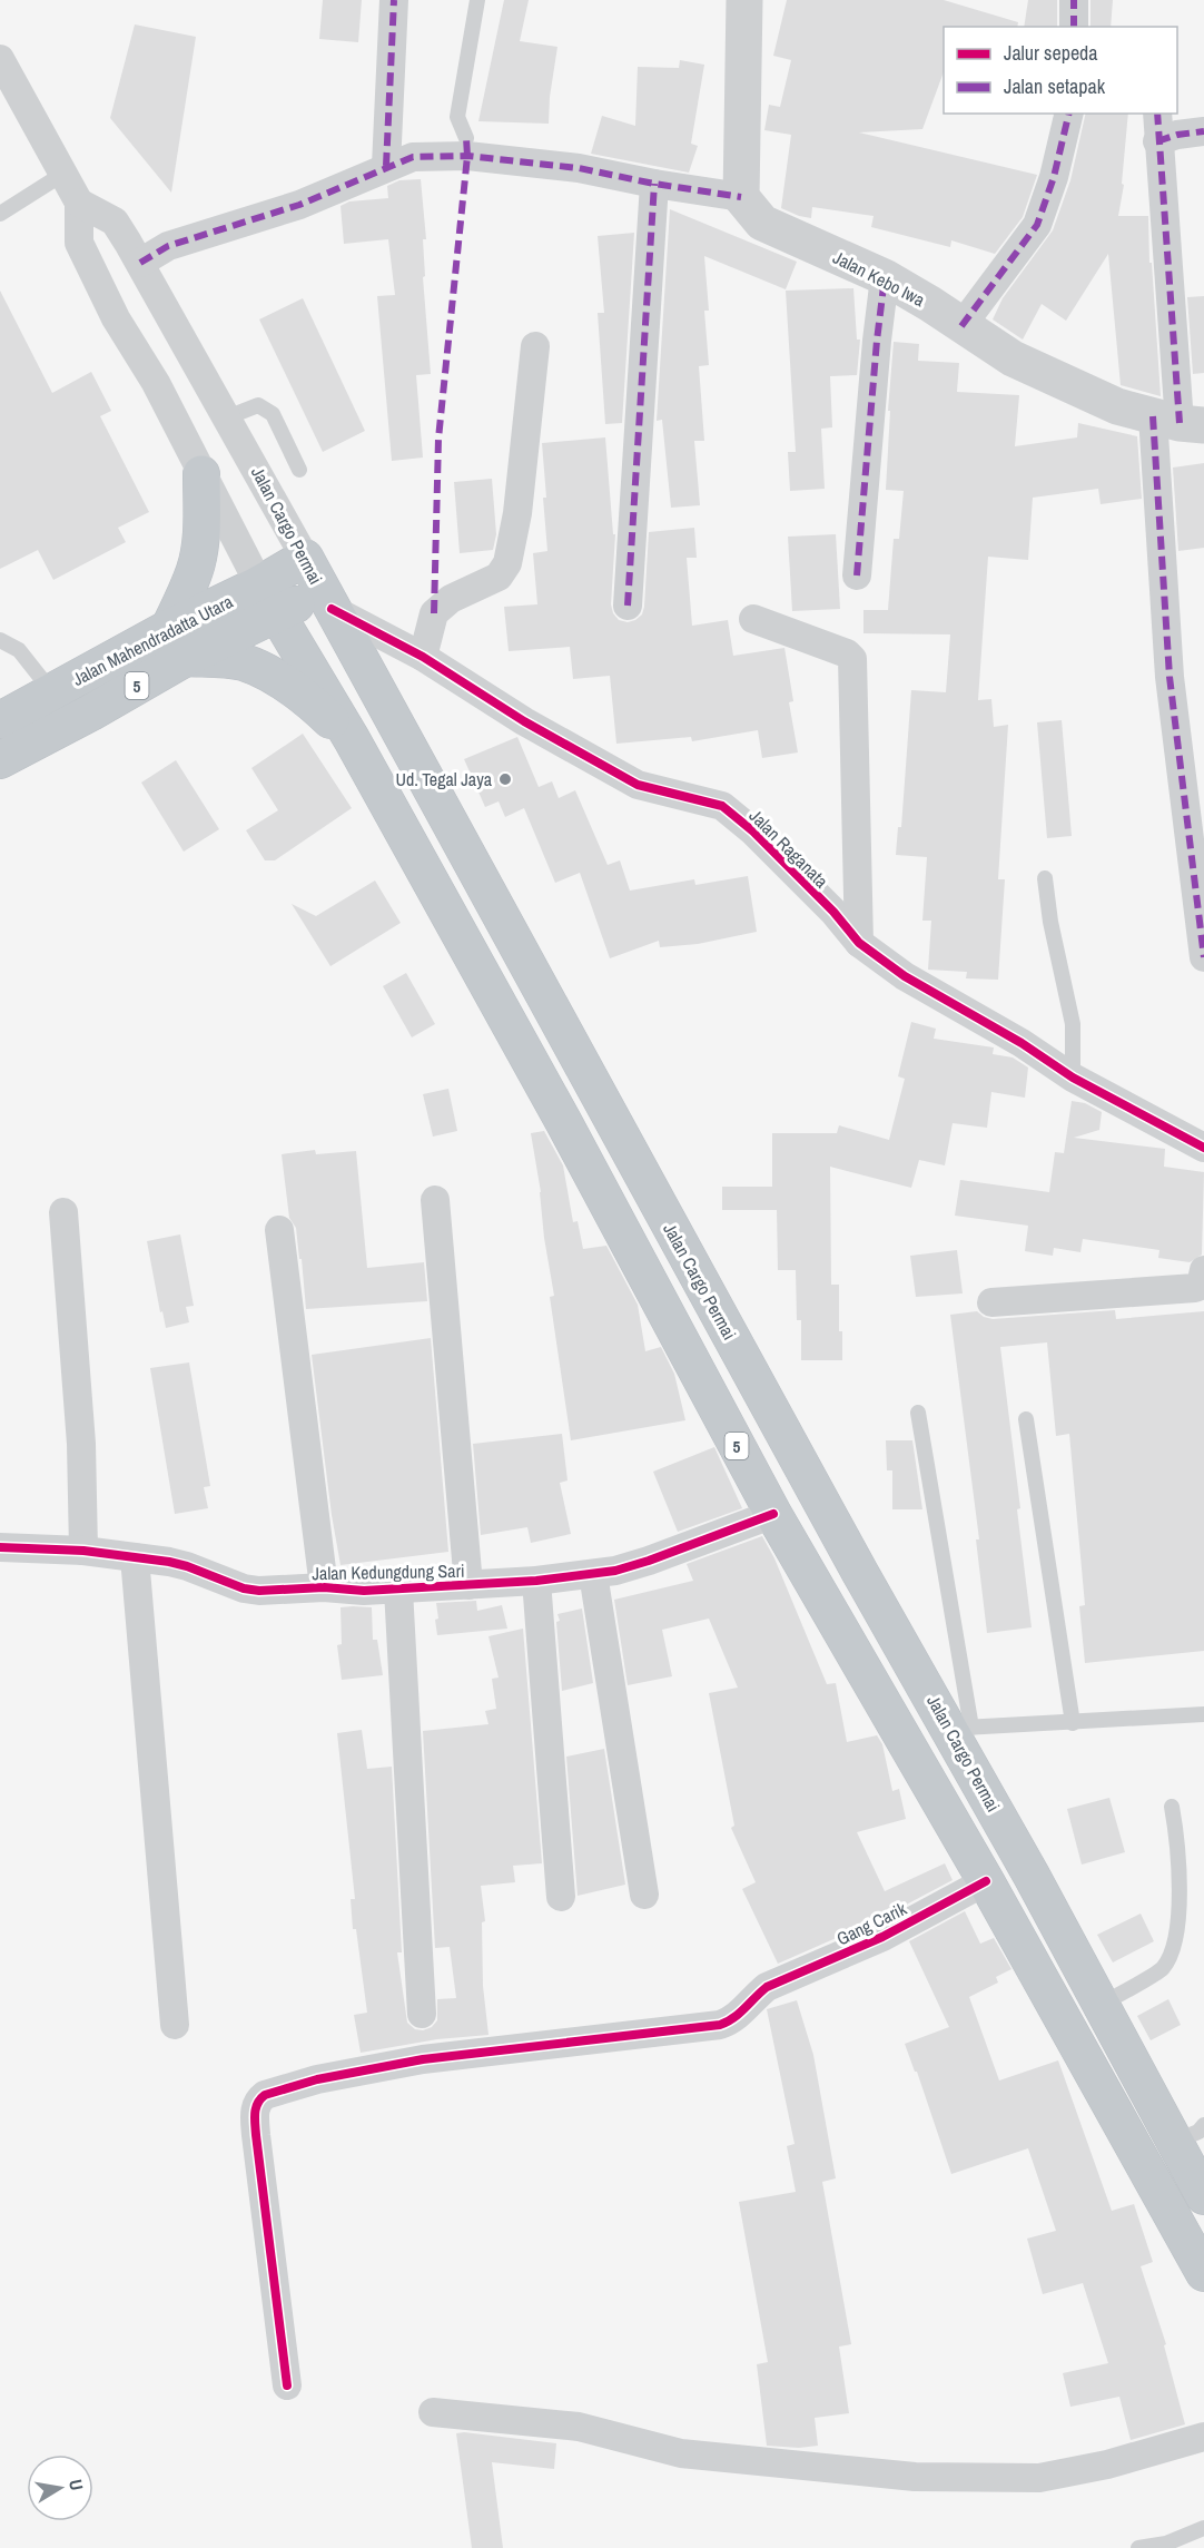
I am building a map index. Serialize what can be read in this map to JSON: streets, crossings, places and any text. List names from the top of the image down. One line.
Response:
{"streets":{"highway":["Jalan Cargo Permai","Jalan Mahendradatta Utara","5"],"street":["Jalan Kebo Iwa","Jalan Raganata","Jalan Kedungdung Sari","Gang Carik"]},"crossings":[["Jalan Cargo Permai","Jalan Mahendradatta Utara"],["Jalan Cargo Permai","Jalan Raganata"],["Jalan Mahendradatta Utara","5"],["Jalan Mahendradatta Utara","Jalan Raganata"],["5","Jalan Kedungdung Sari"],["5","Gang Carik"]],"places":["Ud. Tegal Jaya"],"legend":["Jalur sepeda","Jalan setapak"],"north":"right"}
